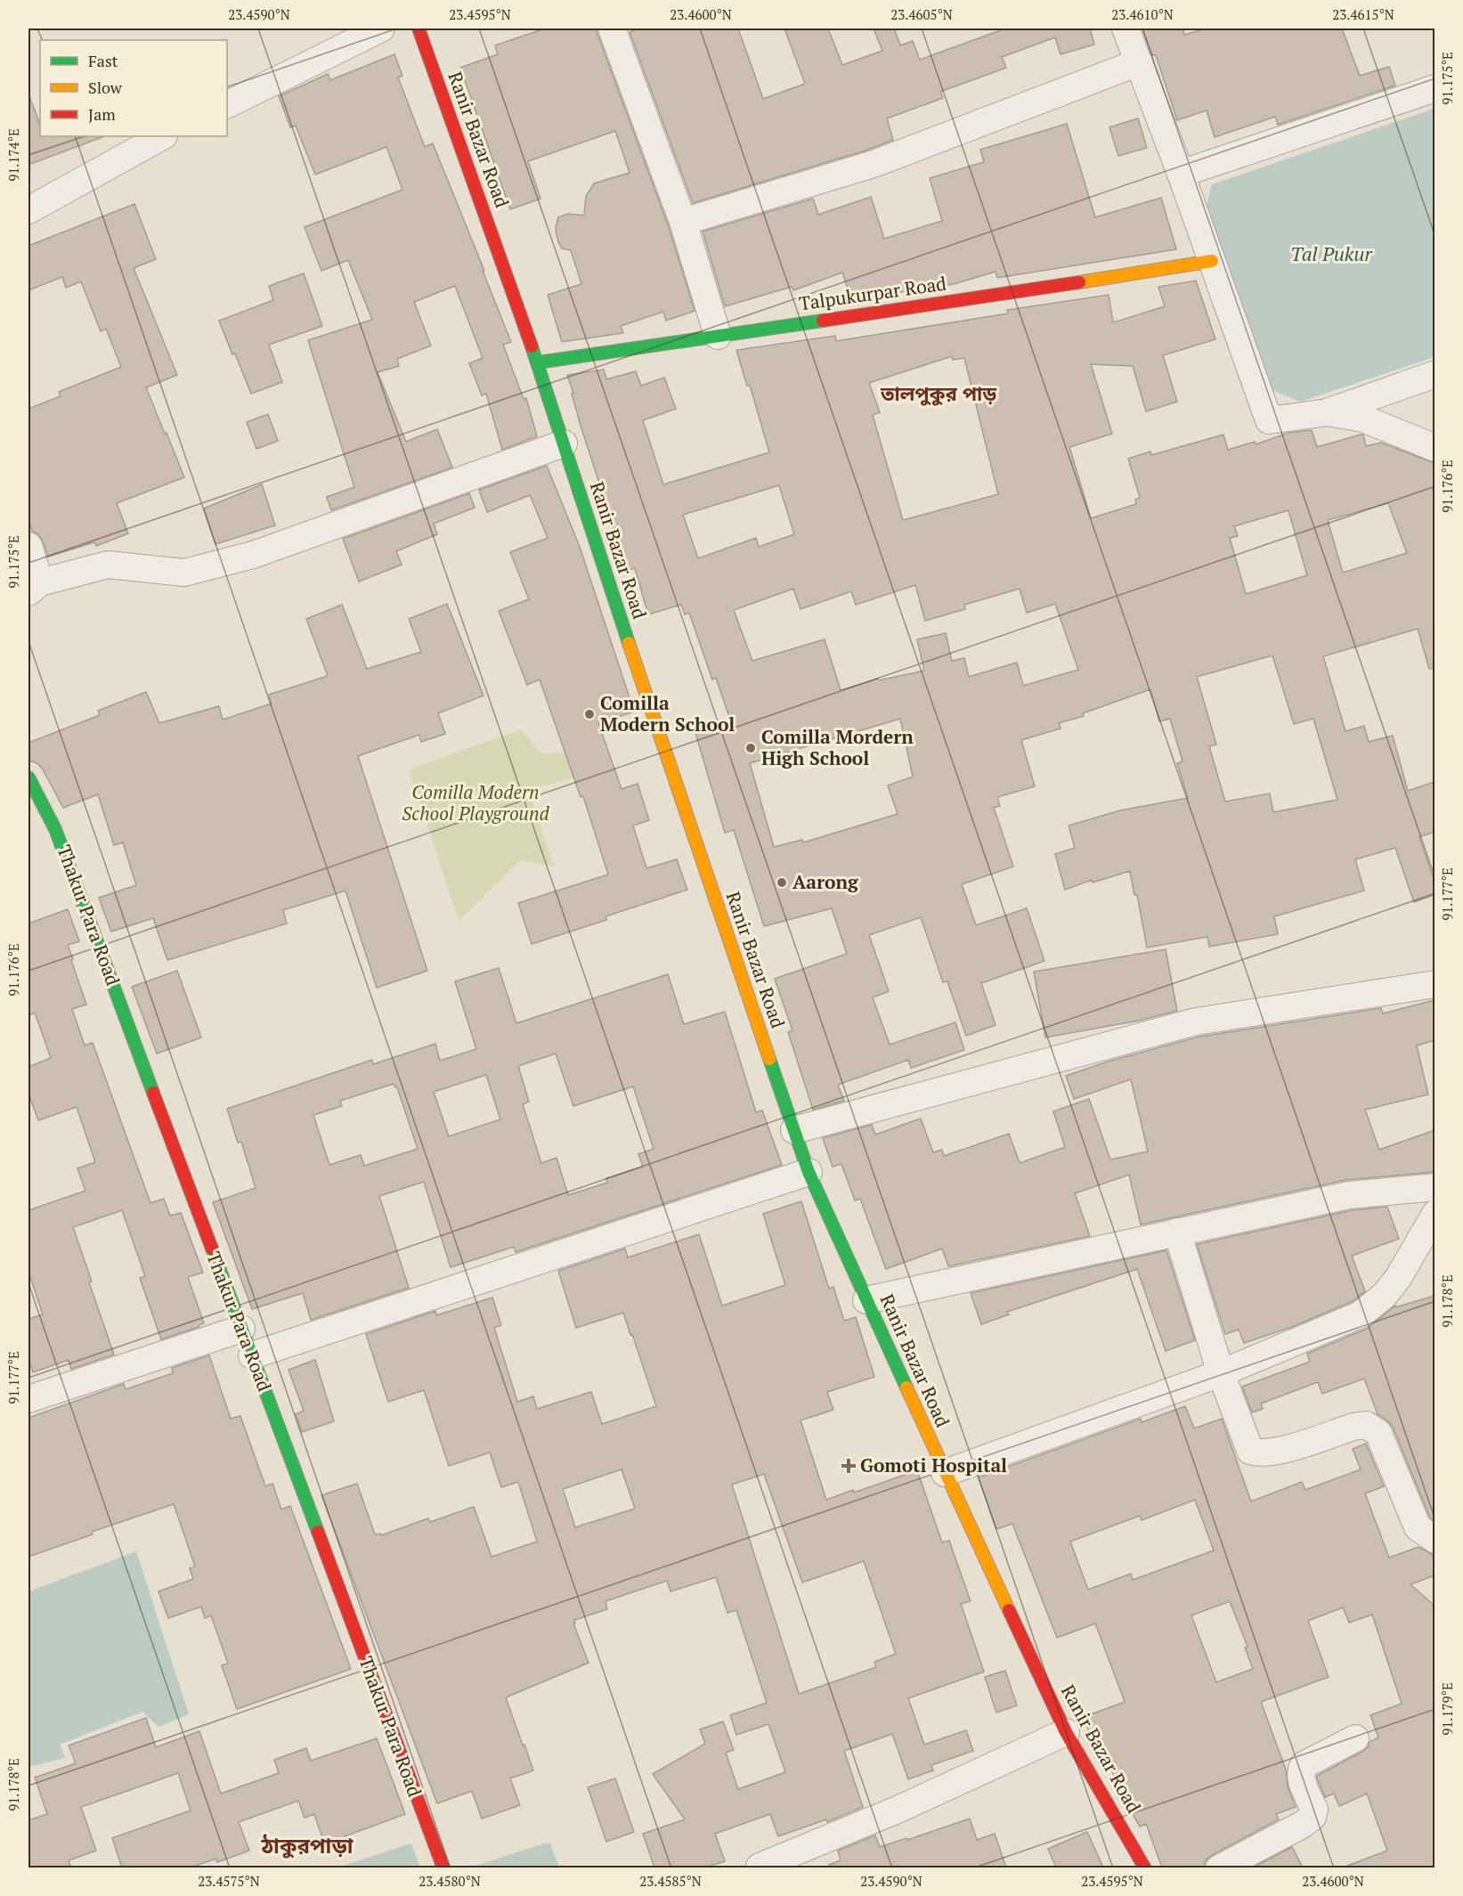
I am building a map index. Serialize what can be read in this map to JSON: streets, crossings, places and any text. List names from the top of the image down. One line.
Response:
{"streets":{"main road":["Ranir Bazar Road","Talpukurpar Road","Thakur Para Road"]},"crossings":[["Ranir Bazar Road","Talpukurpar Road"]],"districts":["তালপুকুর পাড়","ঠাকুরপাড়া"],"water":["Tal Pukur"],"parks":["Comilla Modern School Playground"],"places":{"other":["Comilla Modern School","Comilla Mordern High School","Aarong"],"health":["Gomoti Hospital"]},"legend":["Fast","Slow","Jam"],"coordinates":["23.4590°N","23.4595°N","23.4600°N","23.4605°N","23.4610°N","23.4615°N","91.175°E","91.174°E","91.176°E","91.177°E","91.178°E","91.179°E","23.4575°N","23.4580°N","23.4585°N"]}
